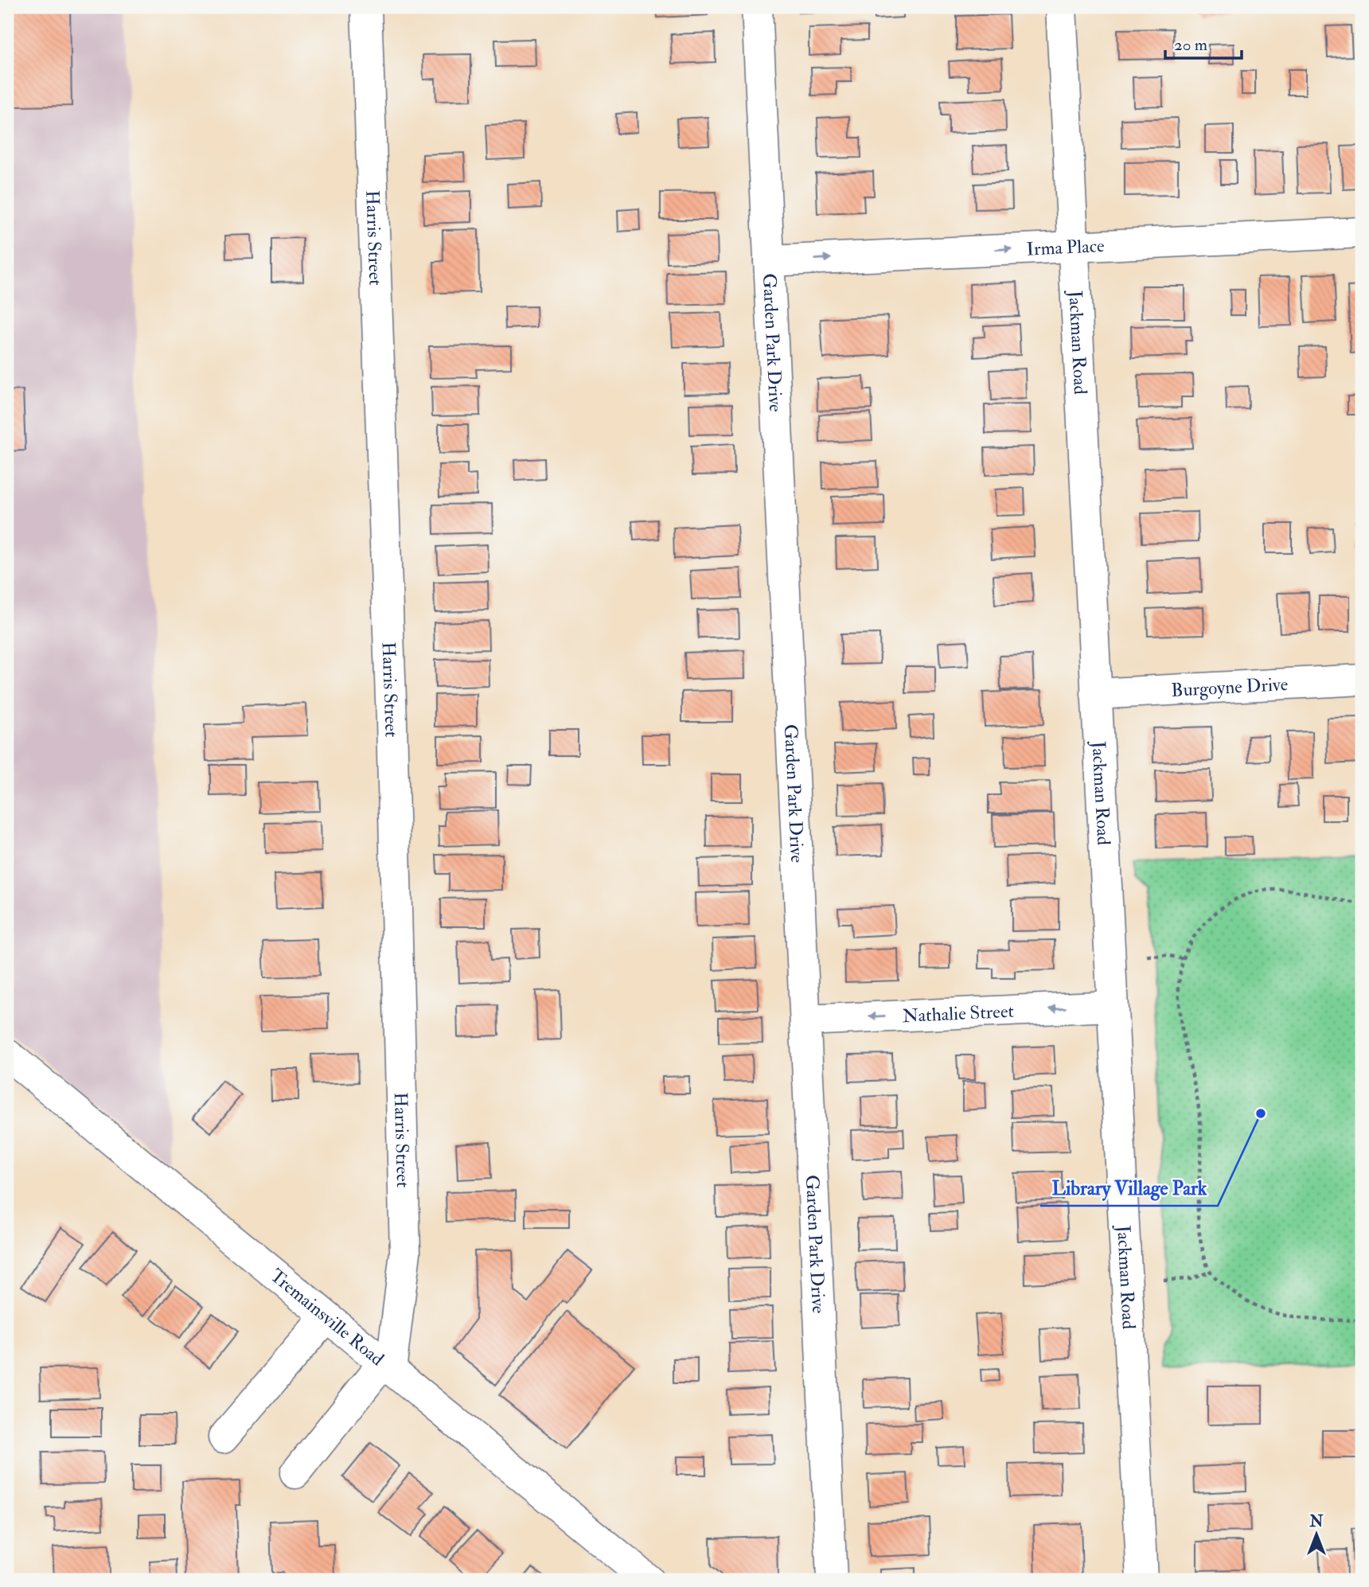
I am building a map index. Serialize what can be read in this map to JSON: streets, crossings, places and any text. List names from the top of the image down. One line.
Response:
{"streets":{"street":["Harris Street","Irma Place","Garden Park Drive","Jackman Road","Burgoyne Drive","Nathalie Street","Tremainsville Road"]},"crossings":[["Harris Street","Tremainsville Road"],["Irma Place","Garden Park Drive"],["Irma Place","Jackman Road"],["Garden Park Drive","Nathalie Street"],["Jackman Road","Burgoyne Drive"],["Jackman Road","Nathalie Street"]],"one_way":["Irma Place","Nathalie Street"],"places":["Library Village Park"],"scale_bar":"20 m","north":"top"}
